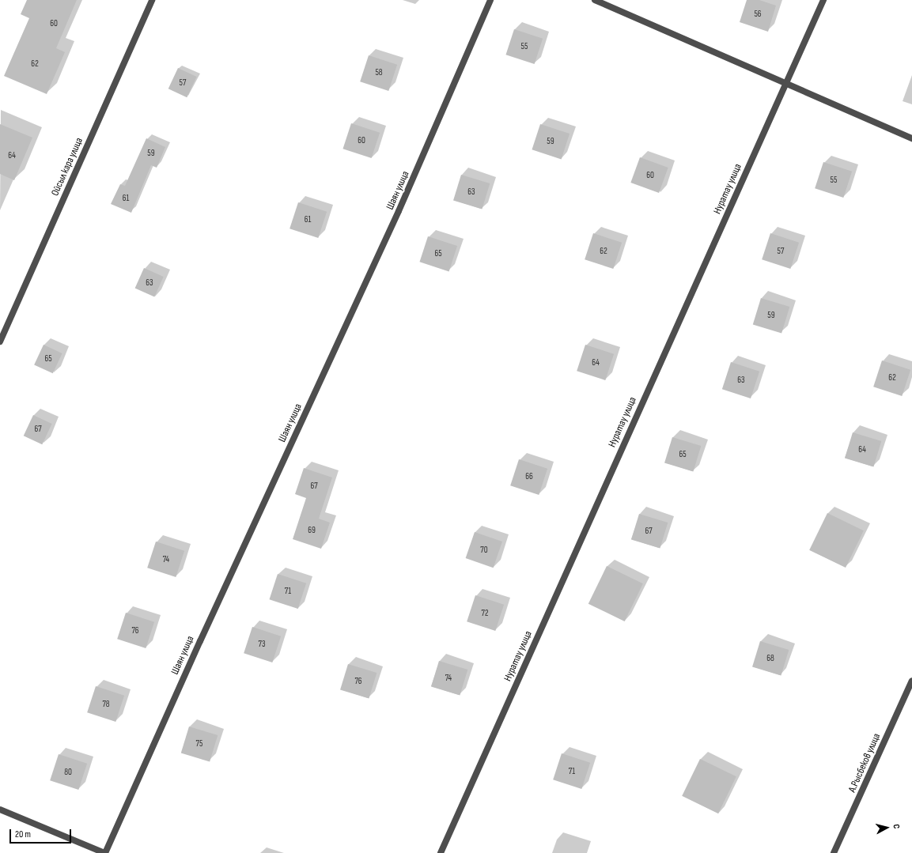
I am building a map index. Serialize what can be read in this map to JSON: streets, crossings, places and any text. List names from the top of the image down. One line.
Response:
{"streets":{"street":["Ойсыл кара улица","Нуратау улица","Шаян улица","А.Рысбеков улица"]},"house_numbers":["56","60","55","62","58","57","60","59","59","64","60","55","63","61","61","62","57","65","63","59","65","64","62","63","67","64","65","66","67","69","67","70","74","71","72","76","73","68","74","76","78","75","71","80"],"scale_bar":"20 m","north":"right"}
